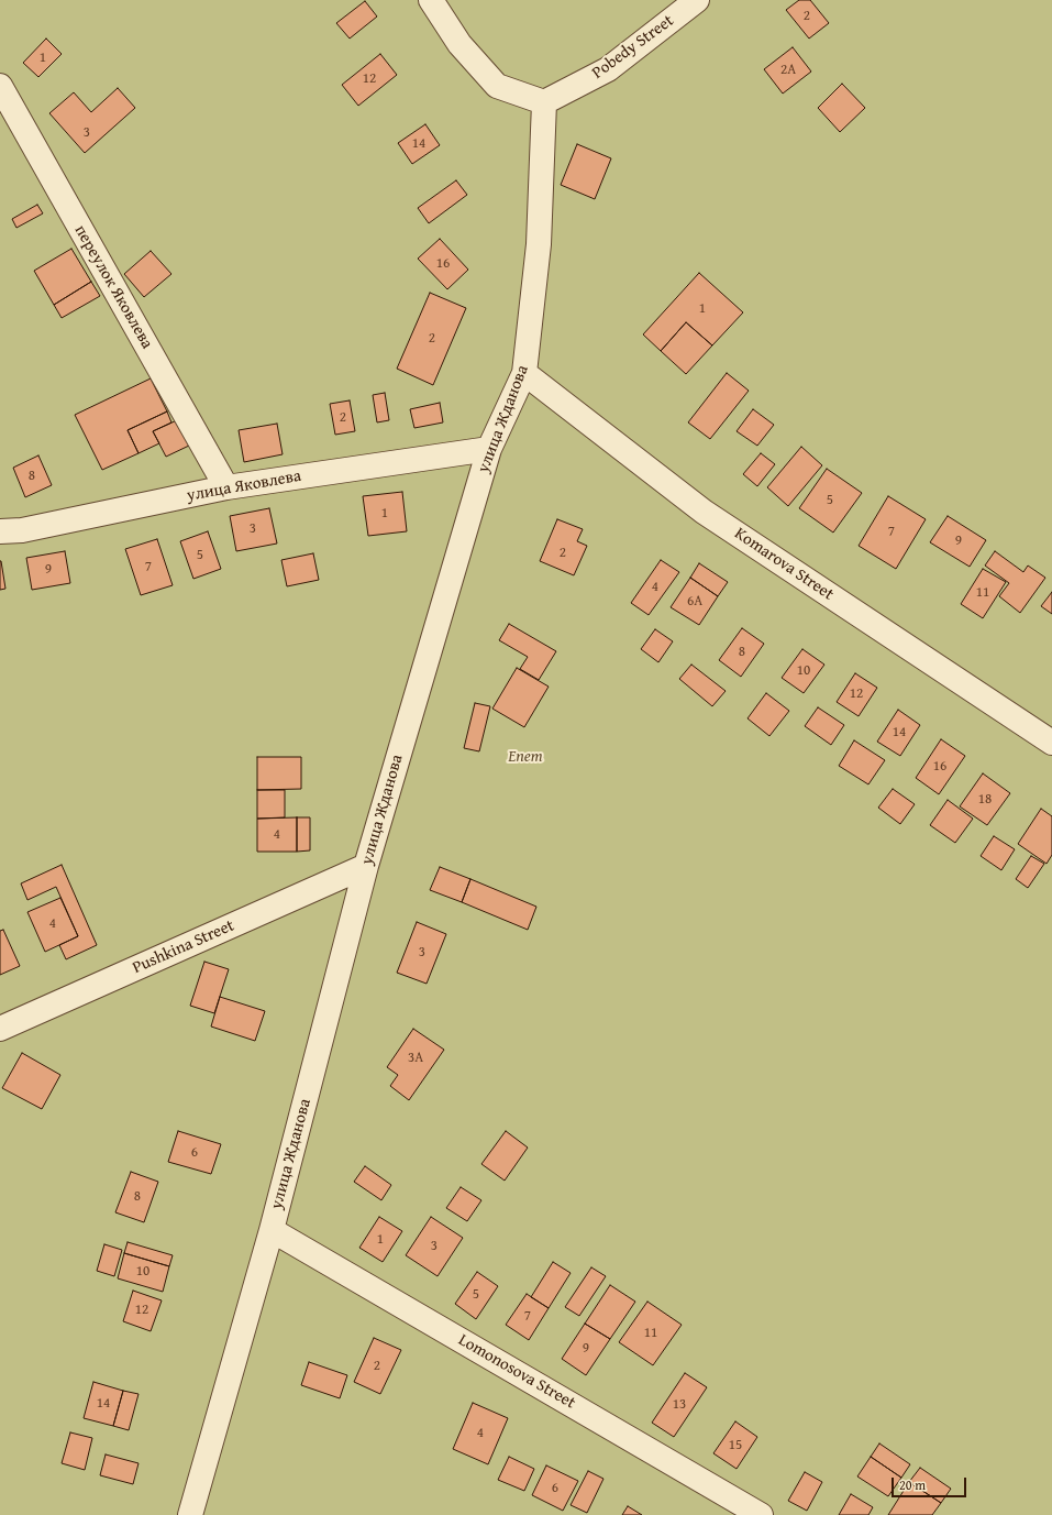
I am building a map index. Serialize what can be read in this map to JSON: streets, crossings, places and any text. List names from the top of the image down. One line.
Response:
{"streets":{"street":["Pobedy Street","переулок Яковлева","улица Жданова","улица Яковлева","Komarova Street","Pushkina Street","Lomonosova Street"]},"crossings":[["Pobedy Street","улица Жданова"],["переулок Яковлева","улица Яковлева"],["улица Жданова","улица Яковлева"],["улица Жданова","Komarova Street"],["улица Жданова","Pushkina Street"],["улица Жданова","Lomonosova Street"]],"parks":["Enem"],"house_numbers":["2","1","2А","12","3","14","16","1","2","2","8","5","1","3","7","9","2","5","7","9","4","11","6А","8","10","12","14","16","18","4","4","3","3А","6","8","1","3","10","5","12","7","11","9","2","14","13","4","15","6"],"scale_bar":"20 m"}
